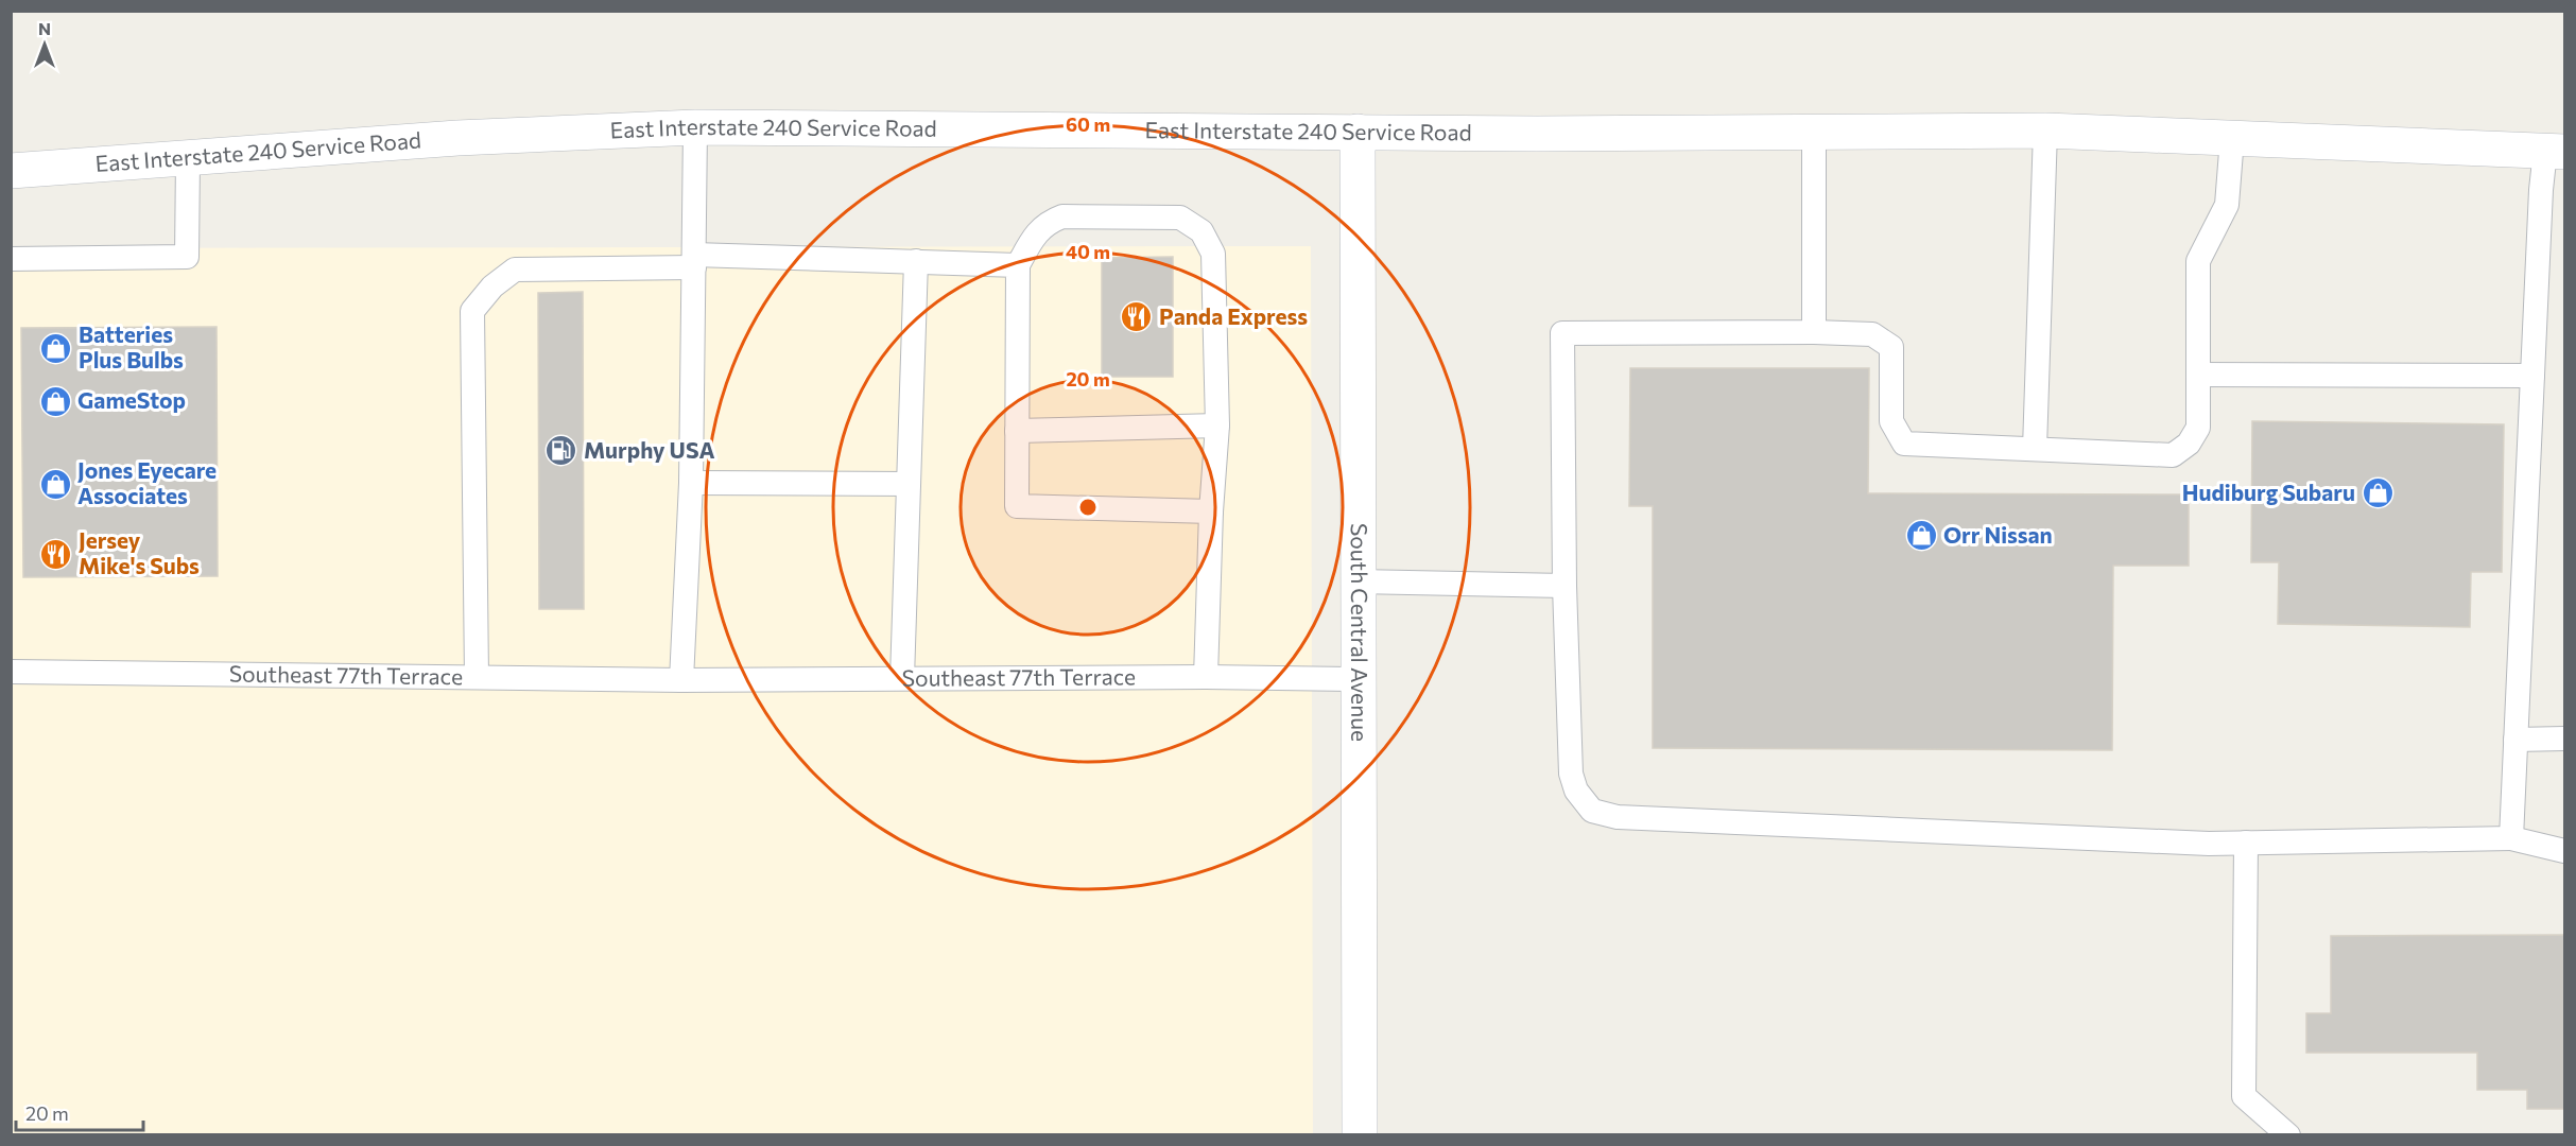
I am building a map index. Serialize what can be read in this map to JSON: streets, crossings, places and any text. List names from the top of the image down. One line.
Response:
{"streets":{"main road":["East Interstate 240 Service Road","South Central Avenue"],"lane":["Southeast 77th Terrace"]},"crossings":[["East Interstate 240 Service Road","South Central Avenue"],["South Central Avenue","Southeast 77th Terrace"]],"places":{"restaurant":["Panda Express","Jersey Mike's Subs"],"shop":["Batteries Plus Bulbs","GameStop","Jones Eyecare Associates","Hudiburg Subaru","Orr Nissan"],"fuel station":["Murphy USA"]},"scale_bar":"20 m","north":"top","rings":["60 m","40 m","20 m"]}
